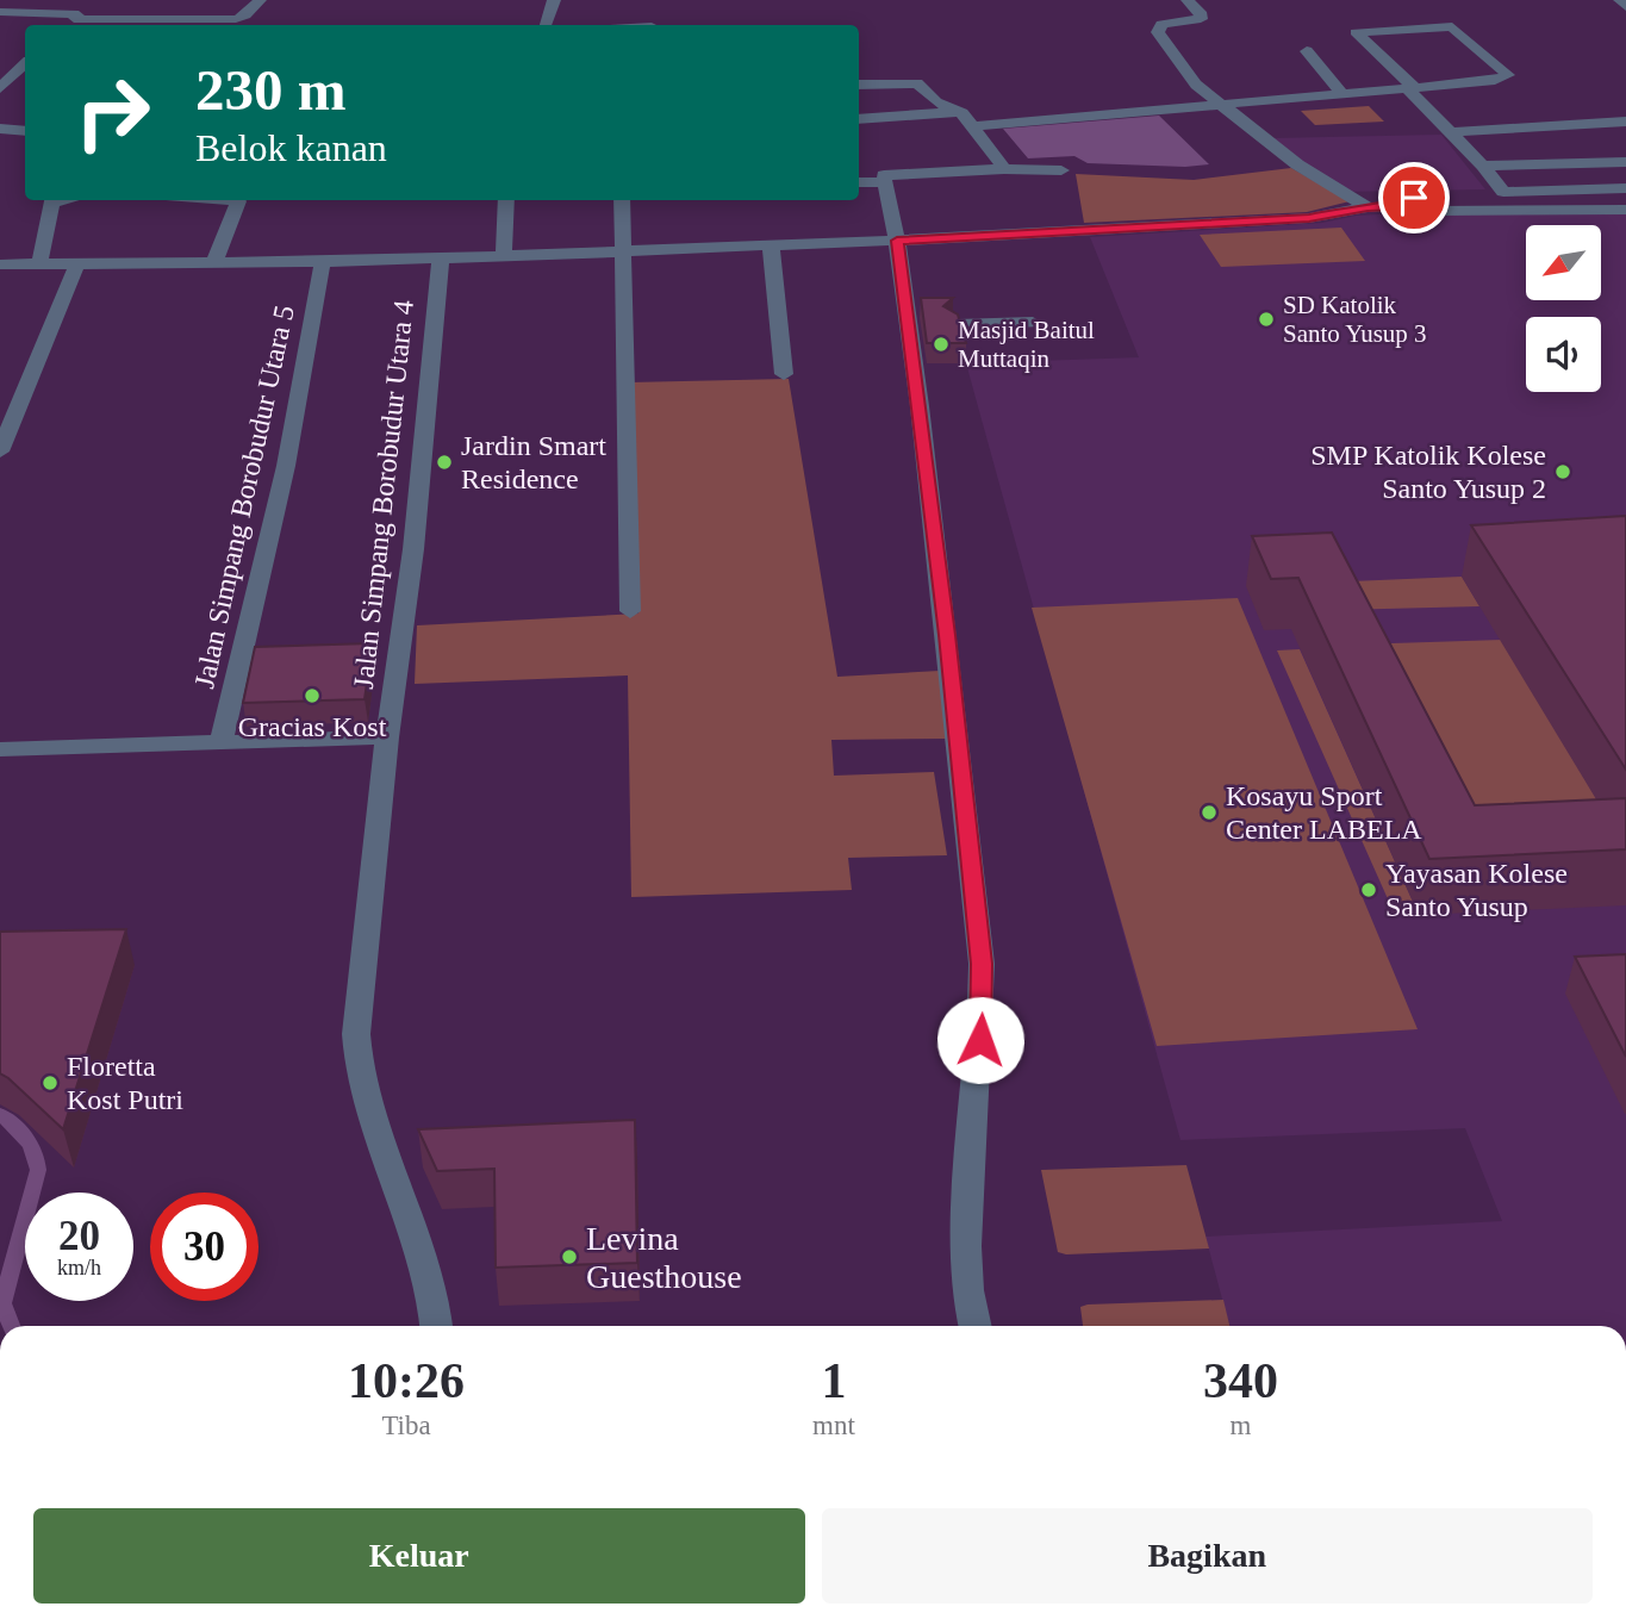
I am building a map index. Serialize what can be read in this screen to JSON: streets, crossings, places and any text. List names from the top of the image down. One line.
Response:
{"streets":{"street":["Jalan Simpang Borobudur Utara 4","Jalan Simpang Borobudur Utara 5"]},"places":["SD Katolik Santo Yusup 3","Masjid Baitul Muttaqin","Jardin Smart Residence","SMP Katolik Kolese Santo Yusup 2","Gracias Kost","Kosayu Sport Center LABELA","Yayasan Kolese Santo Yusup","Floretta Kost Putri","Levina Guesthouse"],"north":"bottom left","page":{"turn":["230 m","Belok kanan"],"speed":"20 km/h","limit":"30","eta":["10:26","Tiba","1","mnt","340","m"],"buttons":["Keluar","Bagikan"]}}
